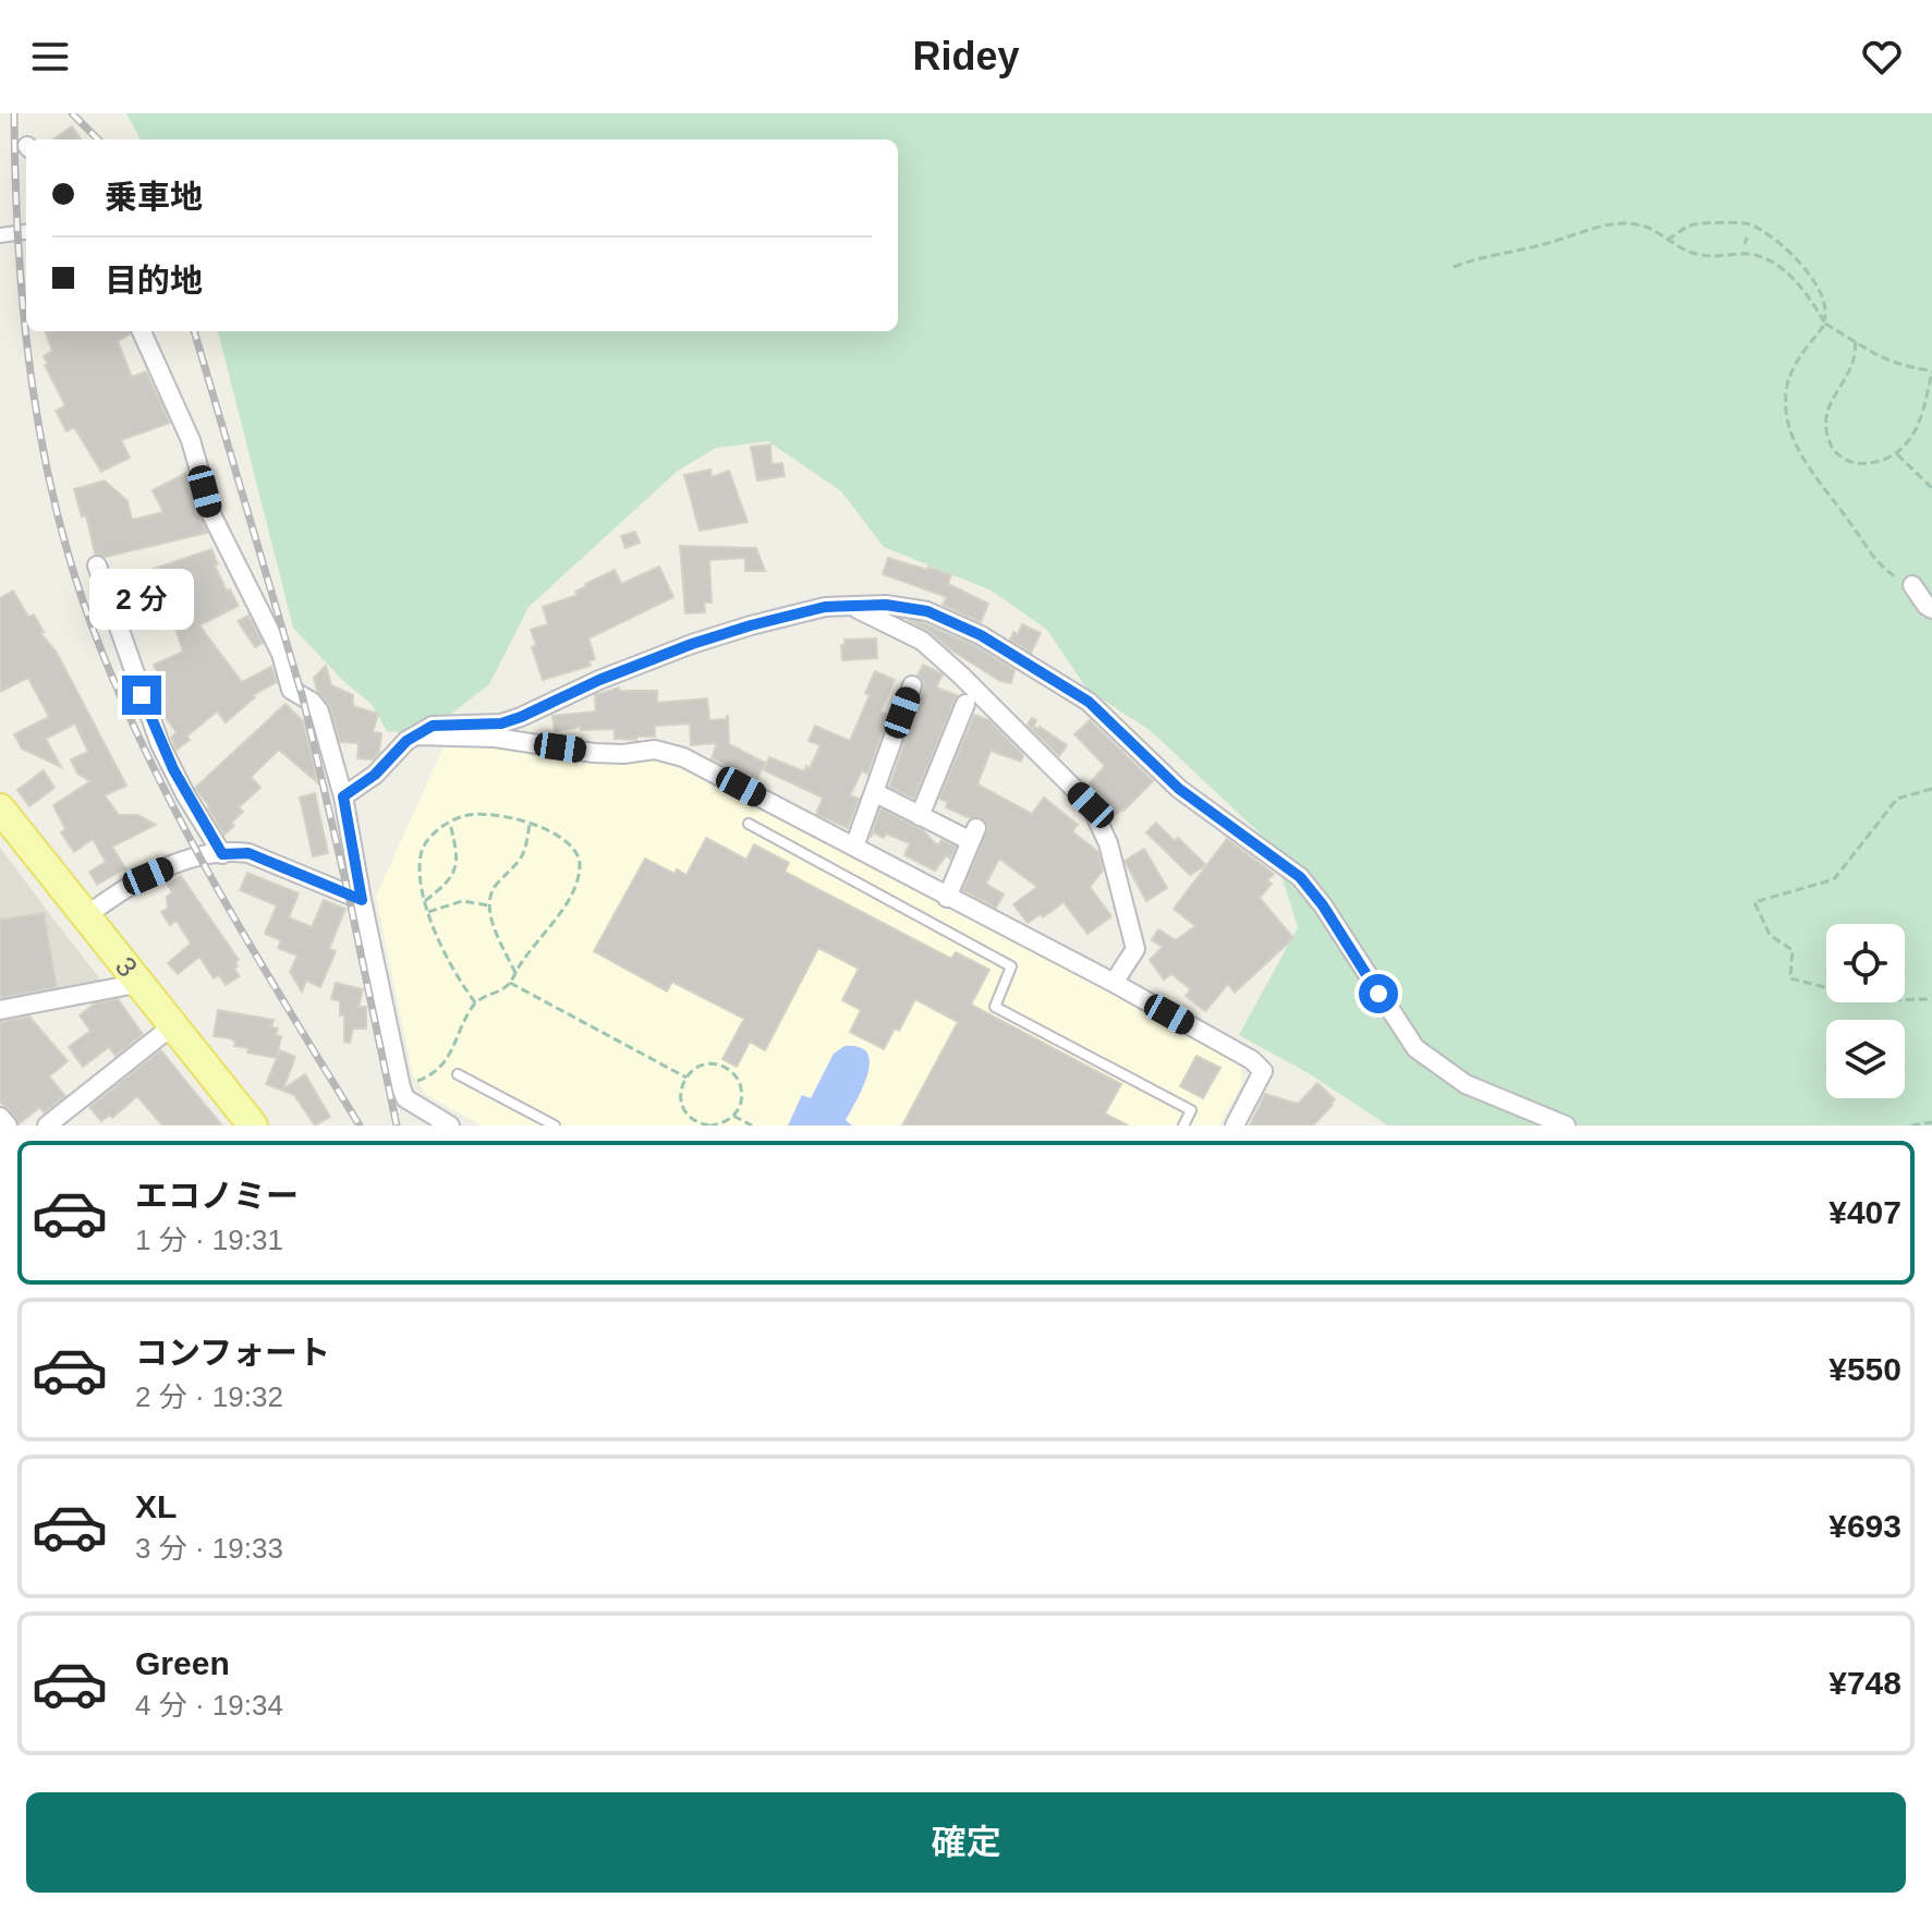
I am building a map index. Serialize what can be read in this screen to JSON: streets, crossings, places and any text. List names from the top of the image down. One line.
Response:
{"streets":{"main road":["3"]},"page":{"header":"Ridey","banner":["乗車地","目的地"],"bubble":"2 分","list":[{"name":"エコノミー","note":"1 分 · 19:31","value":"¥407"},{"name":"コンフォート","note":"2 分 · 19:32","value":"¥550"},{"name":"XL","note":"3 分 · 19:33","value":"¥693"},{"name":"Green","note":"4 分 · 19:34","value":"¥748"}],"buttons":"確定"}}
